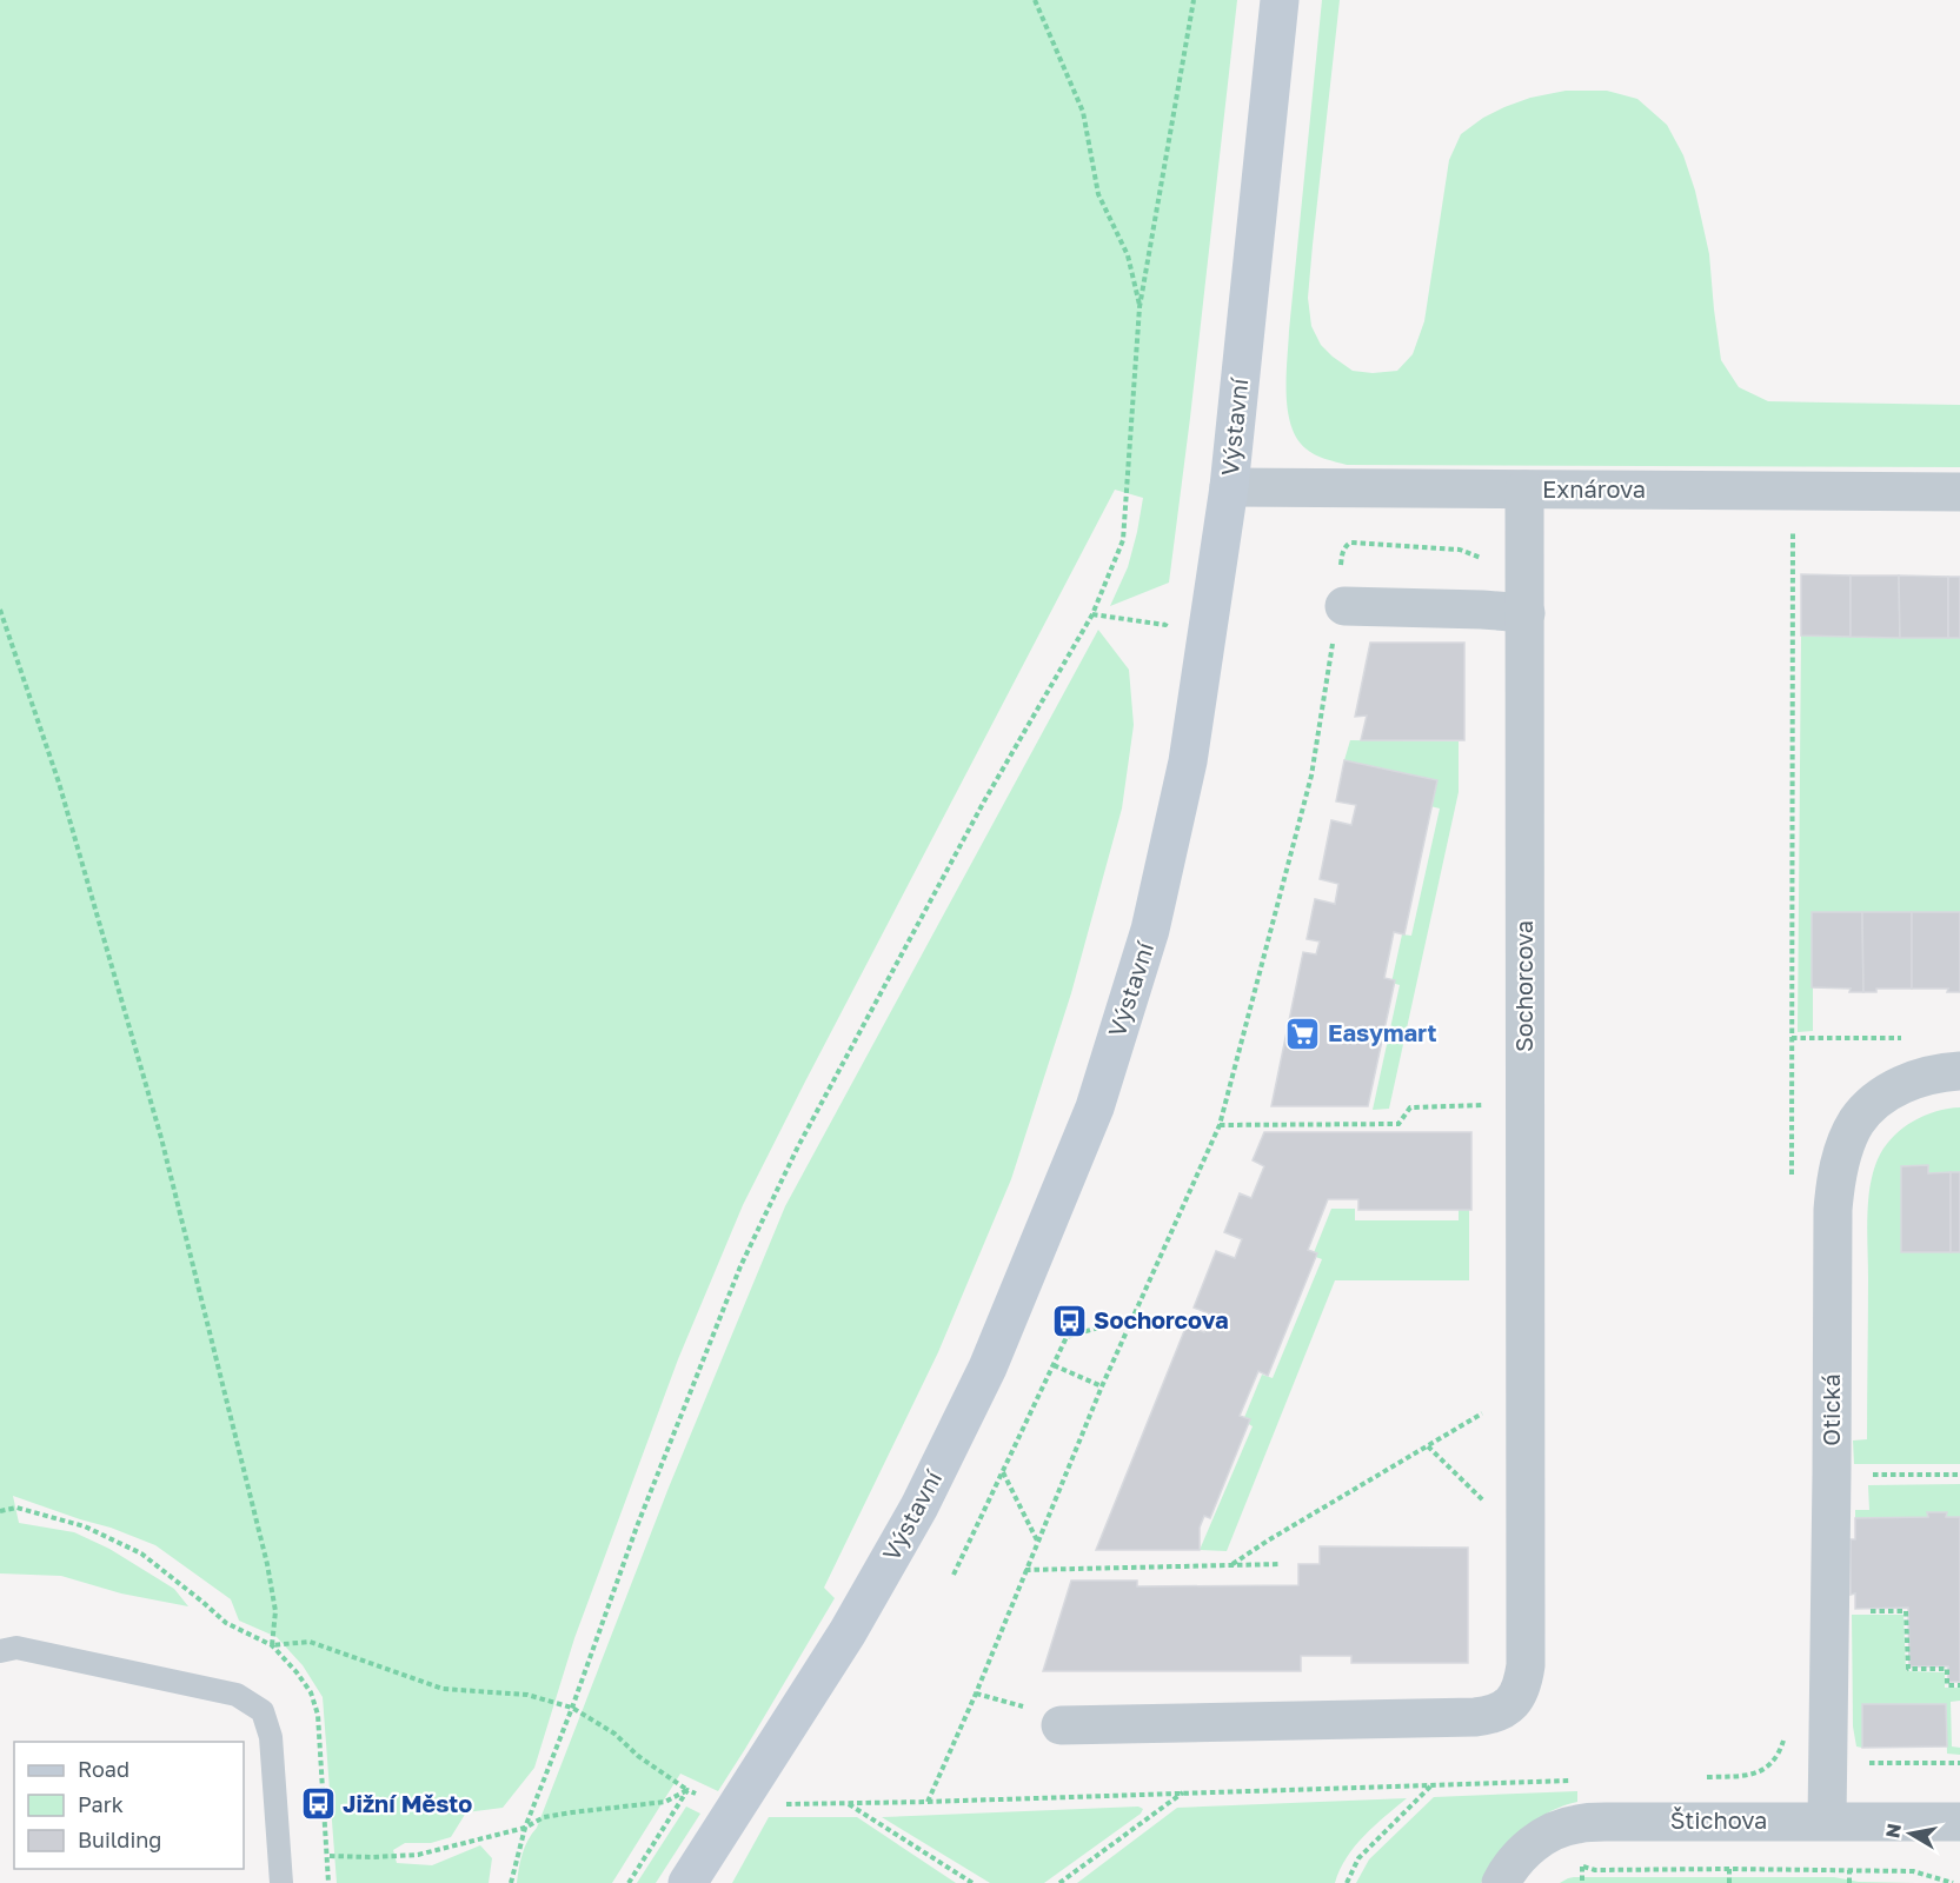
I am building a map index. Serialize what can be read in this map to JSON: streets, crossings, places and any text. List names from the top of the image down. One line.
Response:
{"streets":{"main road":["Výstavní"],"street":["Exnárova","Sochorcova","Otická","Štichova"]},"crossings":[["Výstavní","Exnárova"],["Exnárova","Sochorcova"],["Otická","Štichova"]],"places":{"supermarket":["Easymart"],"bus stop":["Sochorcova","Jižní Město"]},"legend":["Road","Park","Building"],"north":"left"}
